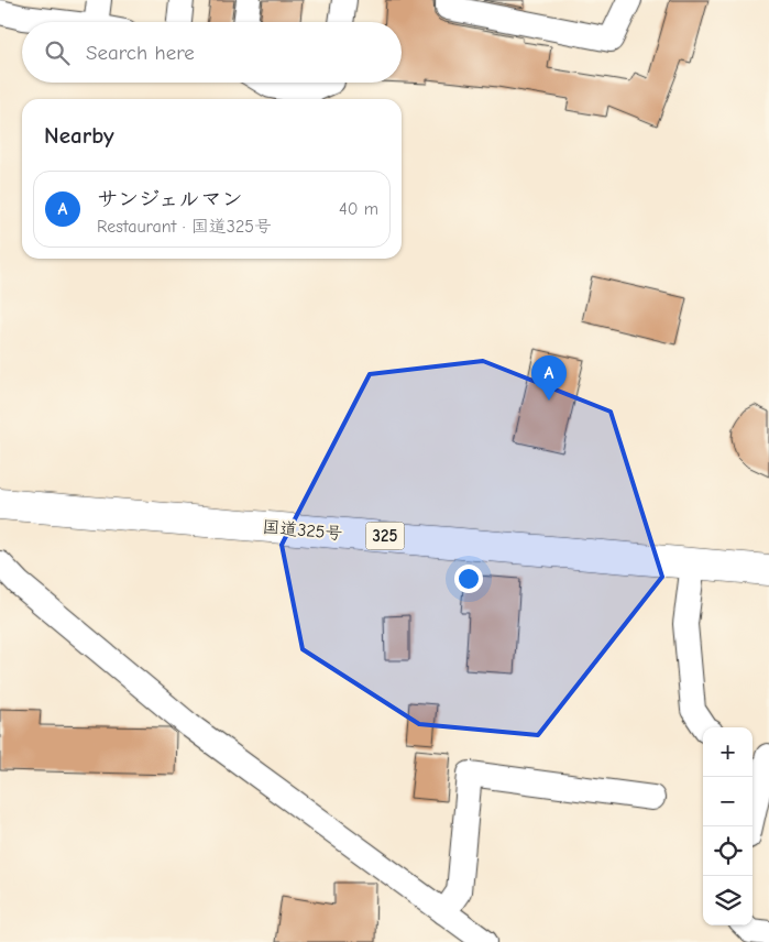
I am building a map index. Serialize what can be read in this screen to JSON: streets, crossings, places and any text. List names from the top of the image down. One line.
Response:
{"streets":{"highway":["国道325号","325"]},"page":{"search":"Search here","heading":"Nearby","list":[{"mark":"A","name":"サンジェルマン","note":"Restaurant · 国道325号","value":"40 m"}],"pins":"A","map_buttons":["+","−"]}}
